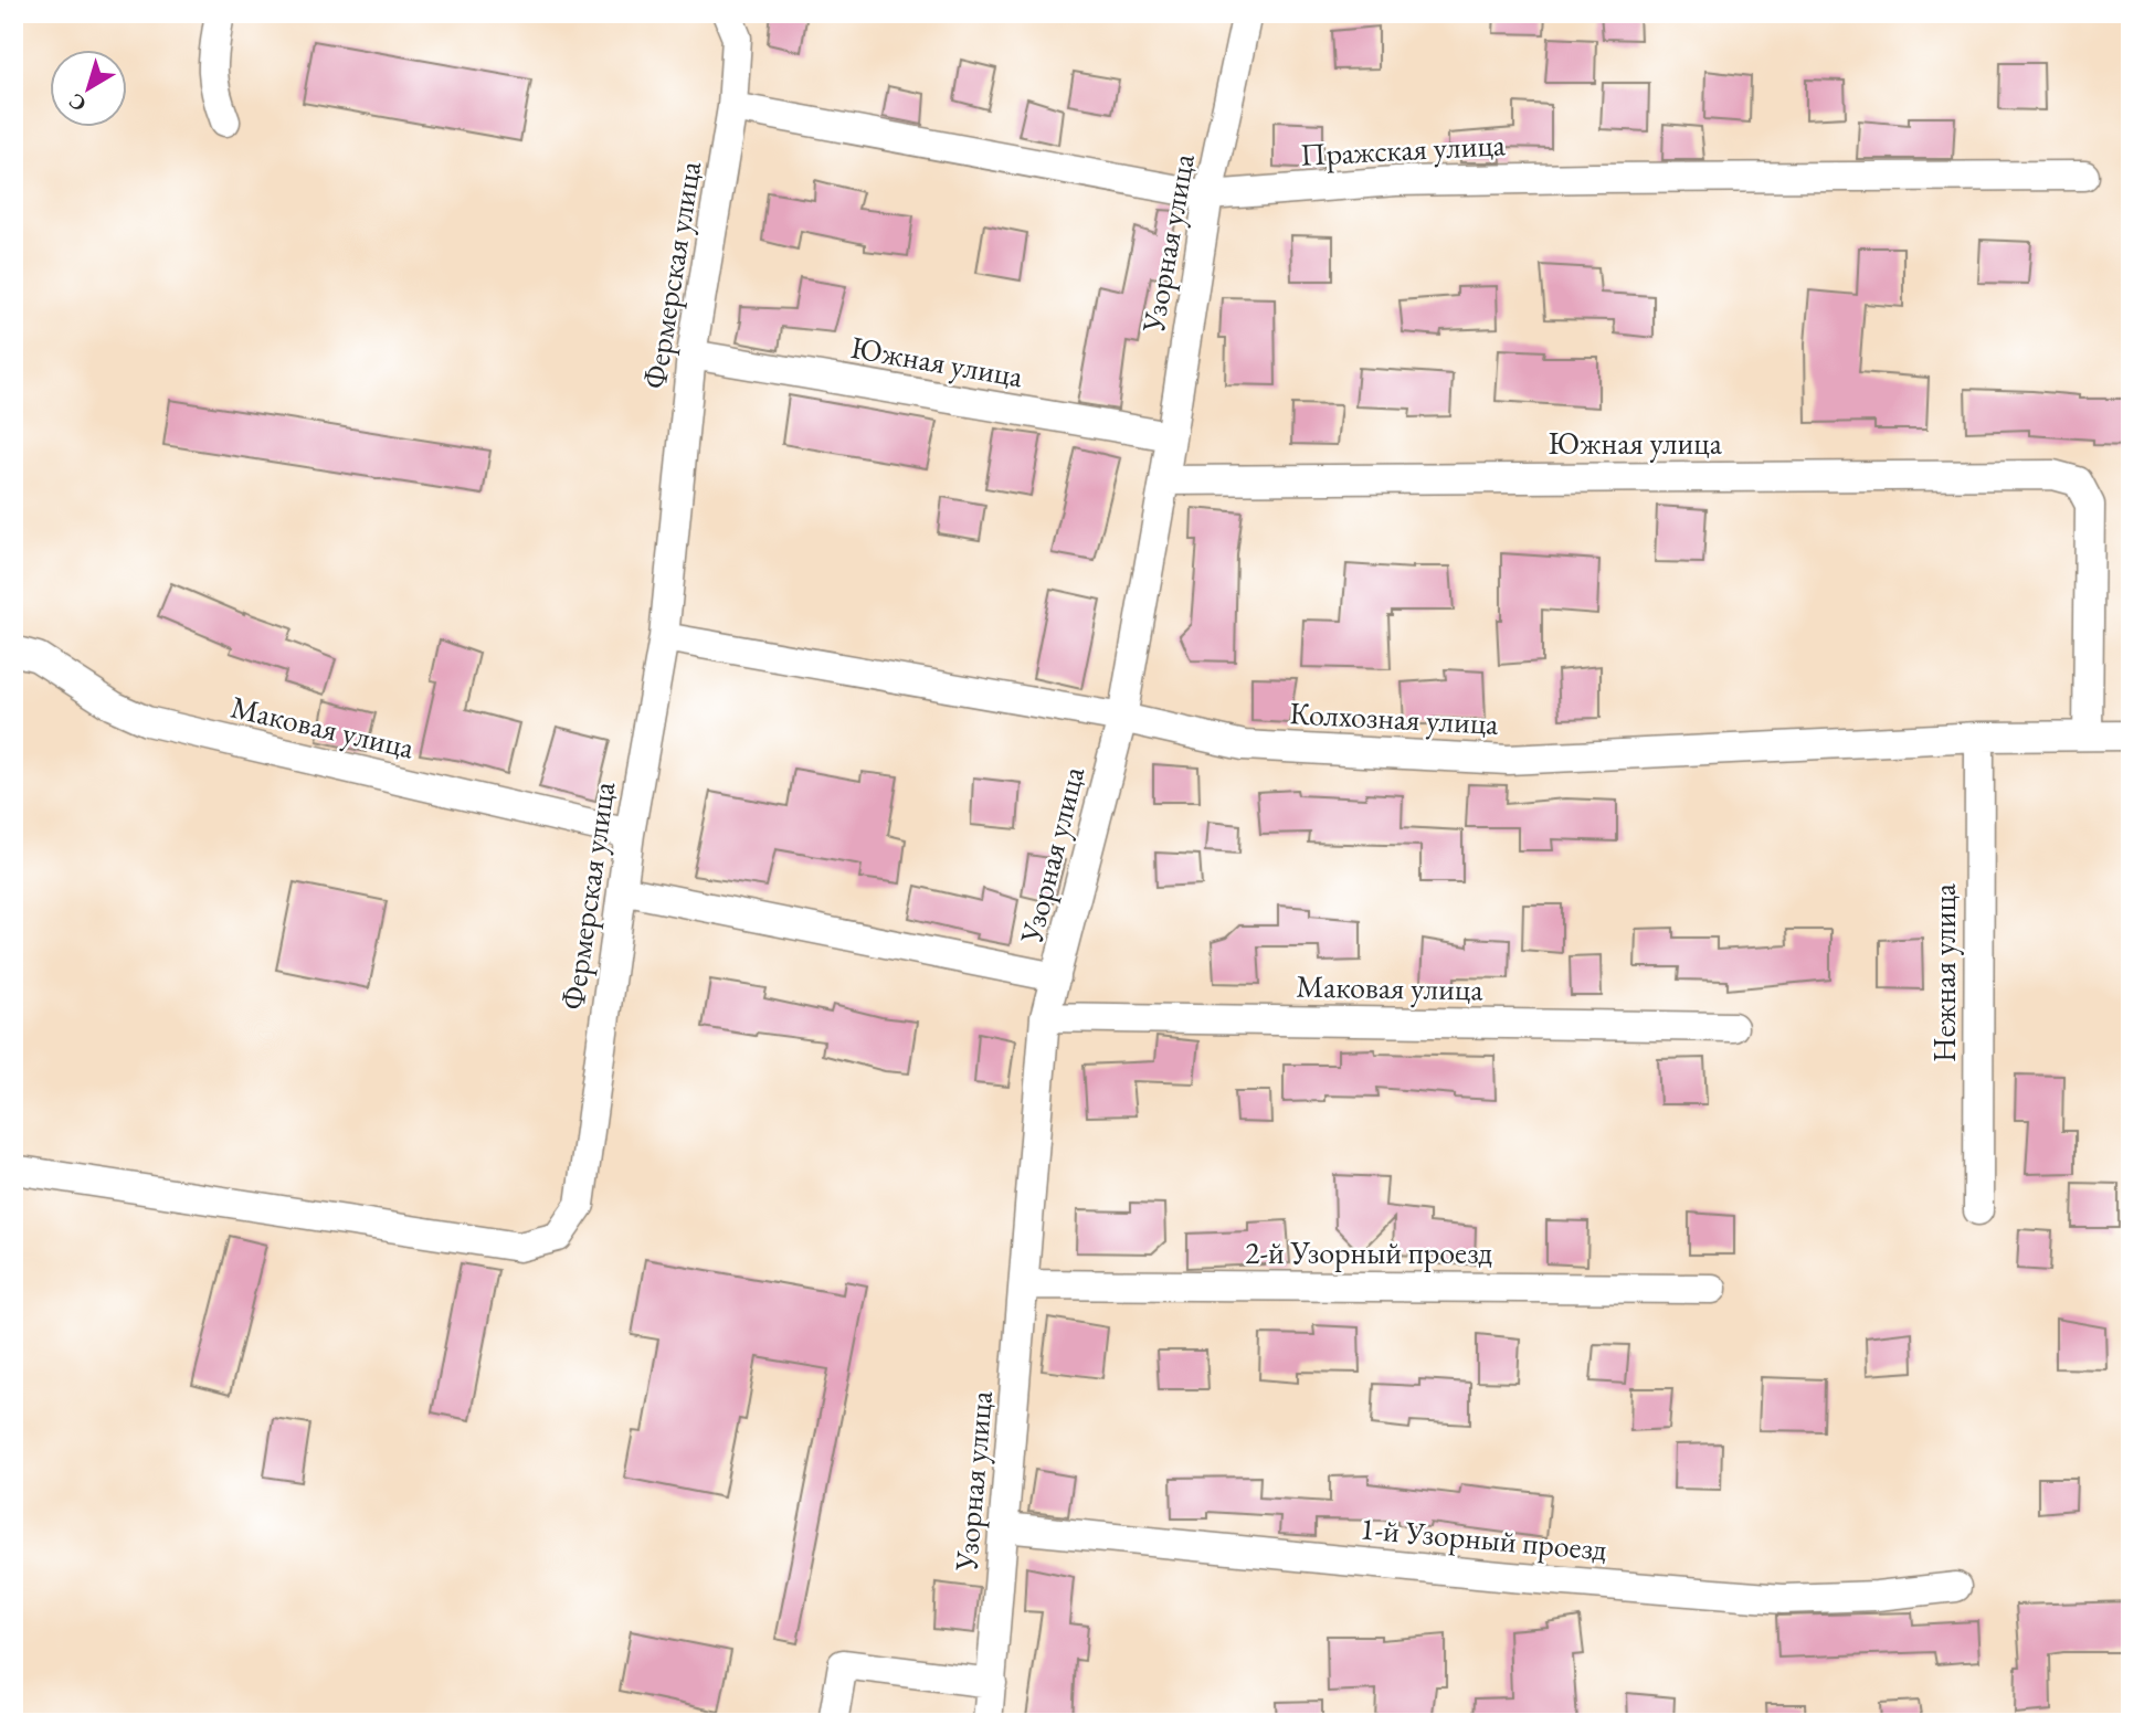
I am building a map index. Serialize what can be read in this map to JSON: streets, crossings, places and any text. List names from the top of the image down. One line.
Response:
{"streets":{"street":["Пражская улица","Узорная улица","Фермерская улица","Южная улица","Колхозная улица","Маковая улица","Нежная улица","2-й Узорный проезд","1-й Узорный проезд"]},"crossings":[["Пражская улица","Узорная улица"],["Пражская улица","Фермерская улица"],["Узорная улица","Южная улица"],["Узорная улица","Колхозная улица"],["Узорная улица","Маковая улица"],["Узорная улица","2-й Узорный проезд"],["Узорная улица","1-й Узорный проезд"],["Фермерская улица","Южная улица"],["Фермерская улица","Колхозная улица"],["Фермерская улица","Маковая улица"],["Южная улица","Колхозная улица"],["Колхозная улица","Нежная улица"]],"north":"bottom left"}
